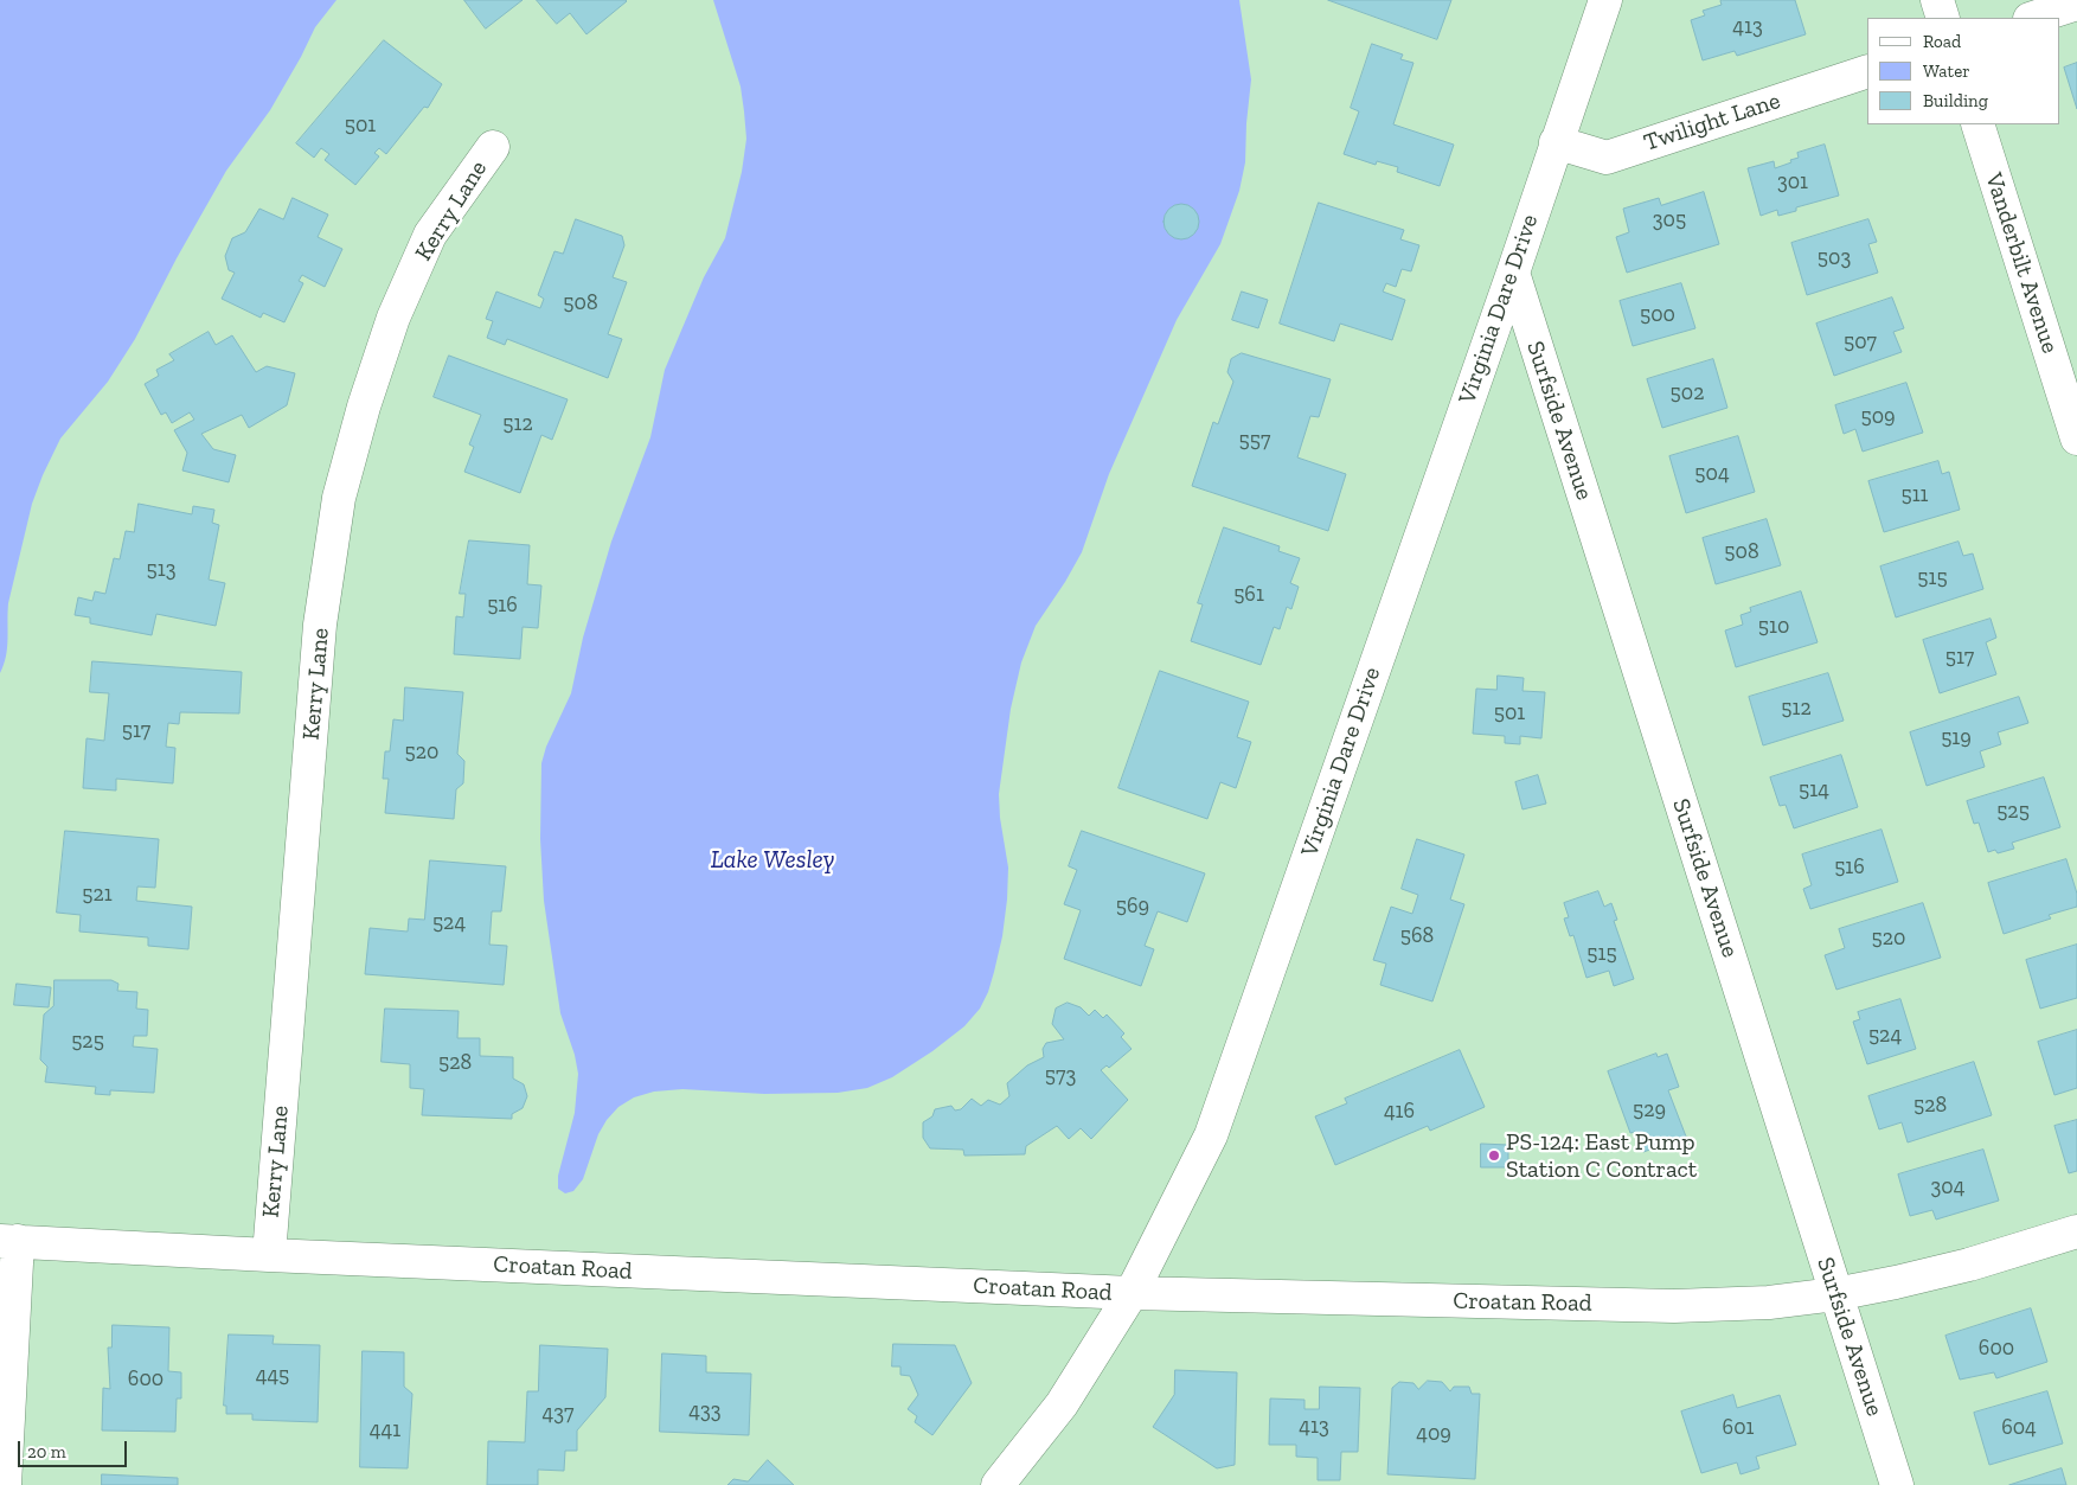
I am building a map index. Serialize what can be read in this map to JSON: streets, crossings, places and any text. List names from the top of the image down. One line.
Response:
{"streets":{"street":["Twilight Lane","Kerry Lane","Vanderbilt Avenue","Virginia Dare Drive","Surfside Avenue","Croatan Road"]},"crossings":[["Twilight Lane","Virginia Dare Drive"],["Kerry Lane","Croatan Road"],["Virginia Dare Drive","Surfside Avenue"],["Virginia Dare Drive","Croatan Road"],["Surfside Avenue","Croatan Road"]],"water":["Lake Wesley"],"places":["PS-124: East Pump Station C Contract"],"house_numbers":["413","501","301","305","503","508","500","507","502","509","512","557","504","511","508","513","515","561","516","510","517","512","501","517","519","520","514","525","516","521","569","524","568","520","515","524","525","528","573","528","529","416","304","600","445","600","433","437","413","601","604","441","409"],"legend":["Road","Water","Building"],"scale_bar":"20 m"}
